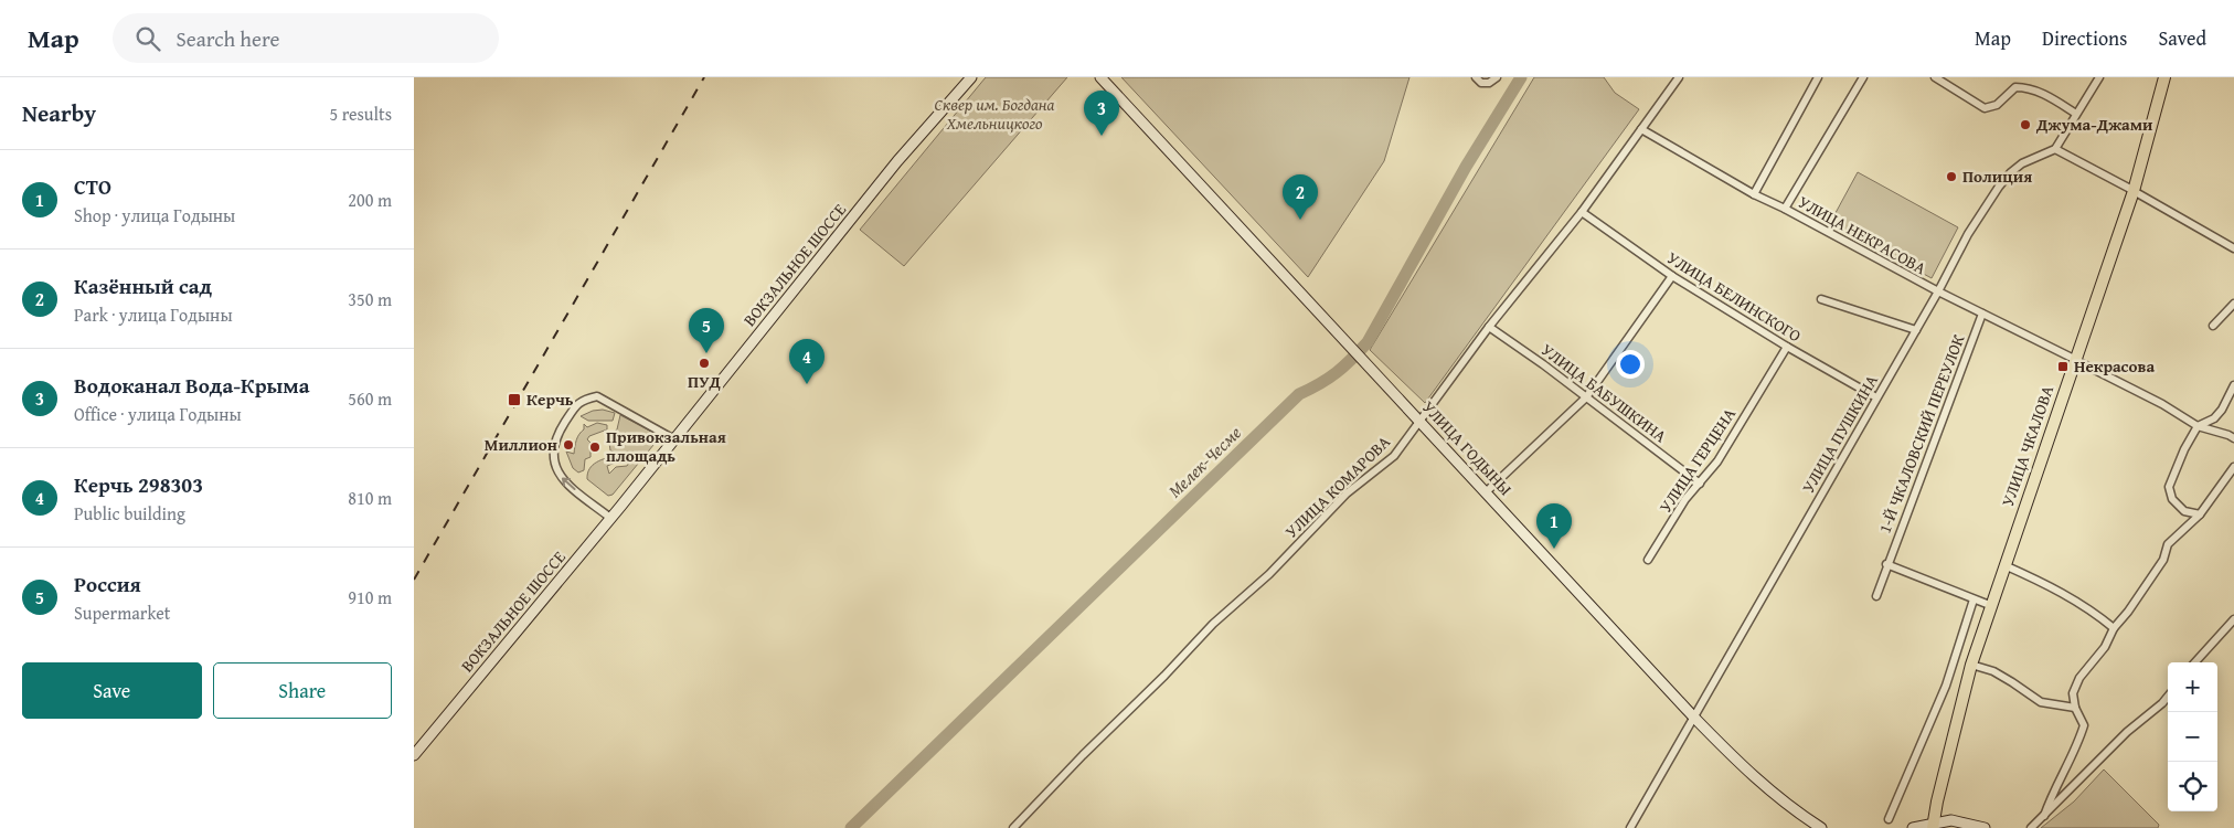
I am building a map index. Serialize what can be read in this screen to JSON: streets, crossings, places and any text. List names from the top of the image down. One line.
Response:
{"streets":{"main road":["ВОКЗАЛЬНОЕ ШОССЕ","УЛИЦА ЧКАЛОВА","УЛИЦА ГОДЫНЫ"],"street":["УЛИЦА НЕКРАСОВА","УЛИЦА БЕЛИНСКОГО","УЛИЦА БАБУШКИНА","УЛИЦА ПУШКИНА","1-Й ЧКАЛОВСКИЙ ПЕРЕУЛОК","УЛИЦА ГЕРЦЕНА","УЛИЦА КОМАРОВА"]},"crossings":[["УЛИЦА НЕКРАСОВА","УЛИЦА ПУШКИНА"],["УЛИЦА НЕКРАСОВА","1-Й ЧКАЛОВСКИЙ ПЕРЕУЛОК"],["УЛИЦА НЕКРАСОВА","УЛИЦА ЧКАЛОВА"],["УЛИЦА НЕКРАСОВА","УЛИЦА КОМАРОВА"],["УЛИЦА БЕЛИНСКОГО","УЛИЦА ПУШКИНА"],["УЛИЦА БЕЛИНСКОГО","УЛИЦА ГЕРЦЕНА"],["УЛИЦА БЕЛИНСКОГО","УЛИЦА КОМАРОВА"],["УЛИЦА БАБУШКИНА","УЛИЦА ГЕРЦЕНА"],["УЛИЦА БАБУШКИНА","УЛИЦА КОМАРОВА"],["УЛИЦА ПУШКИНА","УЛИЦА ГОДЫНЫ"],["УЛИЦА ГОДЫНЫ","УЛИЦА КОМАРОВА"]],"water":["Мелек-Чесме"],"parks":["Сквер им. Богдана Хмельницкого"],"places":{"other":["Джума-Джами","Полиция","ПУД","Миллион","Привокзальная площадь"],"transit":["Некрасова","Керчь"]},"page":{"header":"Map","search":"Search here","nav":["Map","Directions","Saved"],"heading":["Nearby","5 results"],"pins":["3","2","5","4","1"],"list":[{"mark":"1","name":"СТО","note":"Shop · улица Годыны","value":"200 m"},{"mark":"2","name":"Казённый сад","note":"Park · улица Годыны","value":"350 m"},{"mark":"3","name":"Водоканал Вода-Крыма","note":"Office · улица Годыны","value":"560 m"},{"mark":"4","name":"Керчь 298303","note":"Public building","value":"810 m"},{"mark":"5","name":"Россия","note":"Supermarket","value":"910 m"}],"buttons":["Save","Share"],"map_buttons":["+","−"]}}
